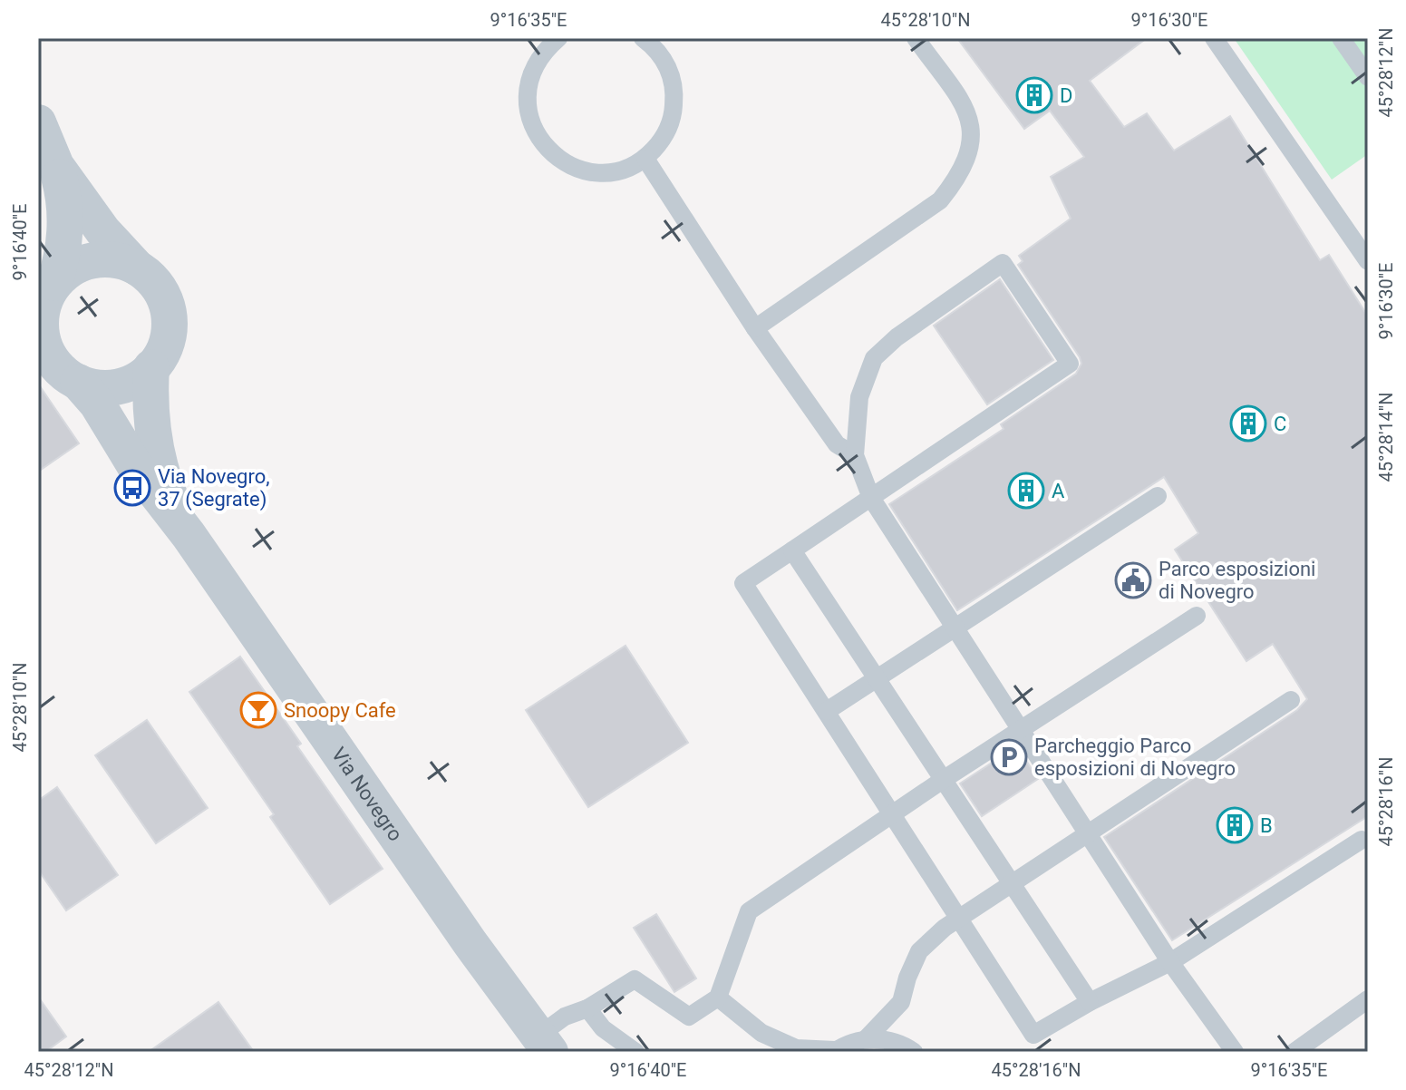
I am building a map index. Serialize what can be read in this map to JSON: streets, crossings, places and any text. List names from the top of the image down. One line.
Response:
{"streets":{"street":["Via Novegro"]},"places":{"building":["D","C","A","B"],"bus stop":["Via Novegro, 37 (Segrate)"],"public building":["Parco esposizioni di Novegro"],"bar":["Snoopy Cafe"],"parking":["Parcheggio Parco esposizioni di Novegro"]},"coordinates":["9°16'35\"E","45°28'10\"N","9°16'30\"E","45°28'12\"N","9°16'40\"E","45°28'14\"N","45°28'16\"N"]}
